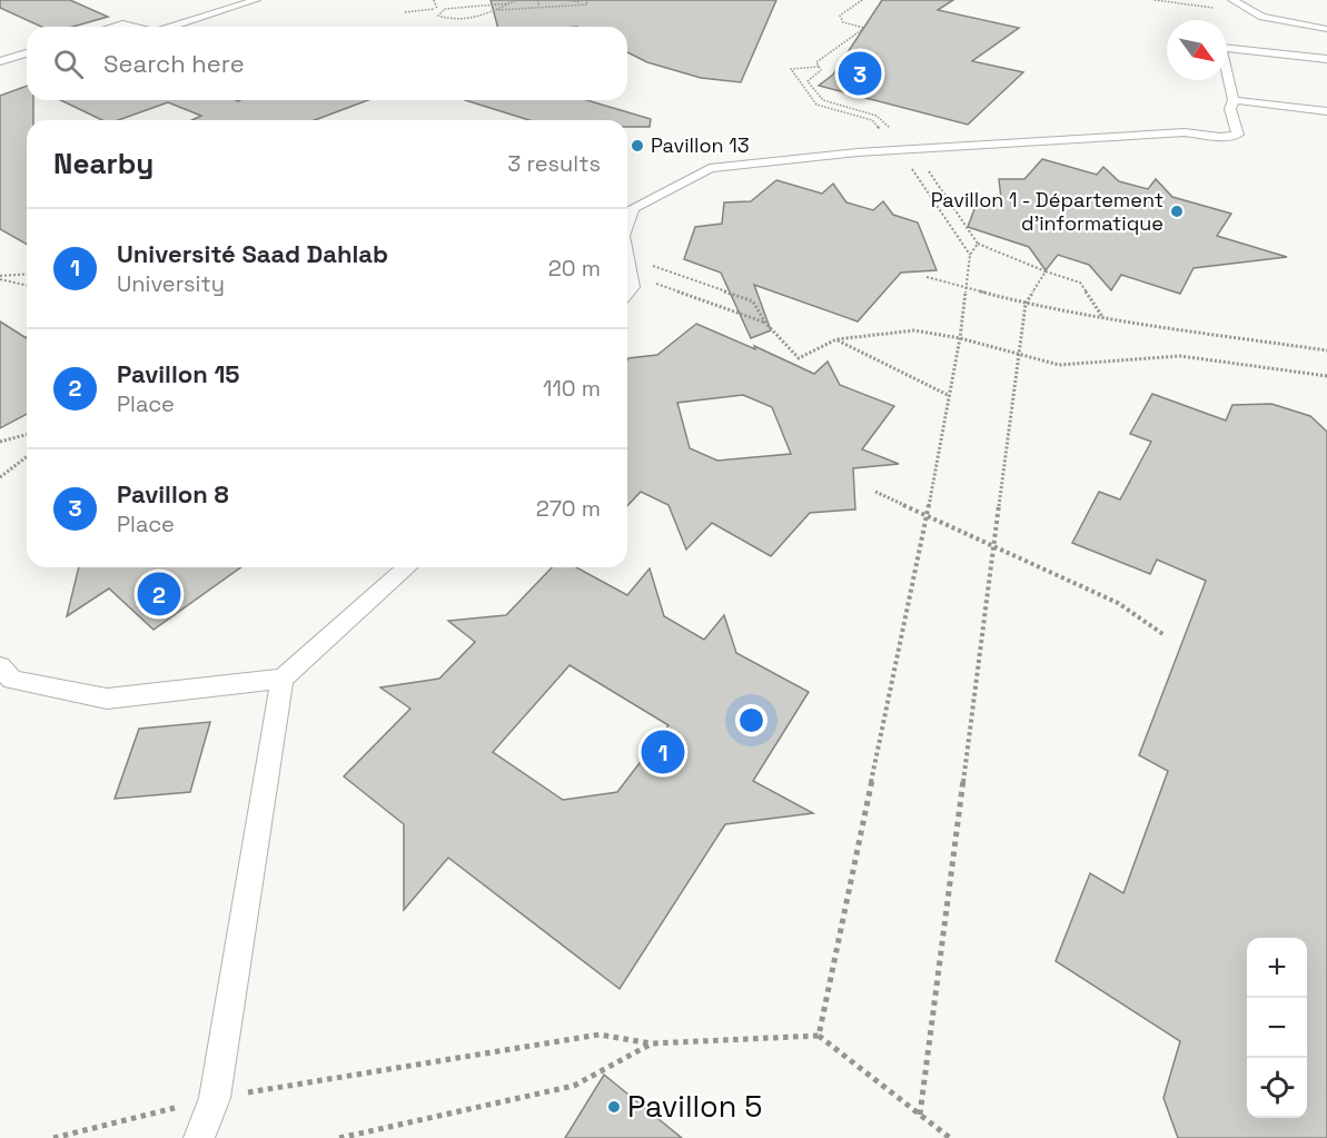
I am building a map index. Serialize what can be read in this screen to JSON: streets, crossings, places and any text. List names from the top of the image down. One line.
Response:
{"places":["Pavillon 13","Pavillon 1 - Département d'informatique","Pavillon 5"],"north":"bottom right","page":{"search":"Search here","pins":["3","2","1"],"heading":["Nearby","3 results"],"list":[{"mark":"1","name":"Université Saad Dahlab","note":"University","value":"20 m"},{"mark":"2","name":"Pavillon 15","note":"Place","value":"110 m"},{"mark":"3","name":"Pavillon 8","note":"Place","value":"270 m"}],"map_buttons":["+","−"]}}
